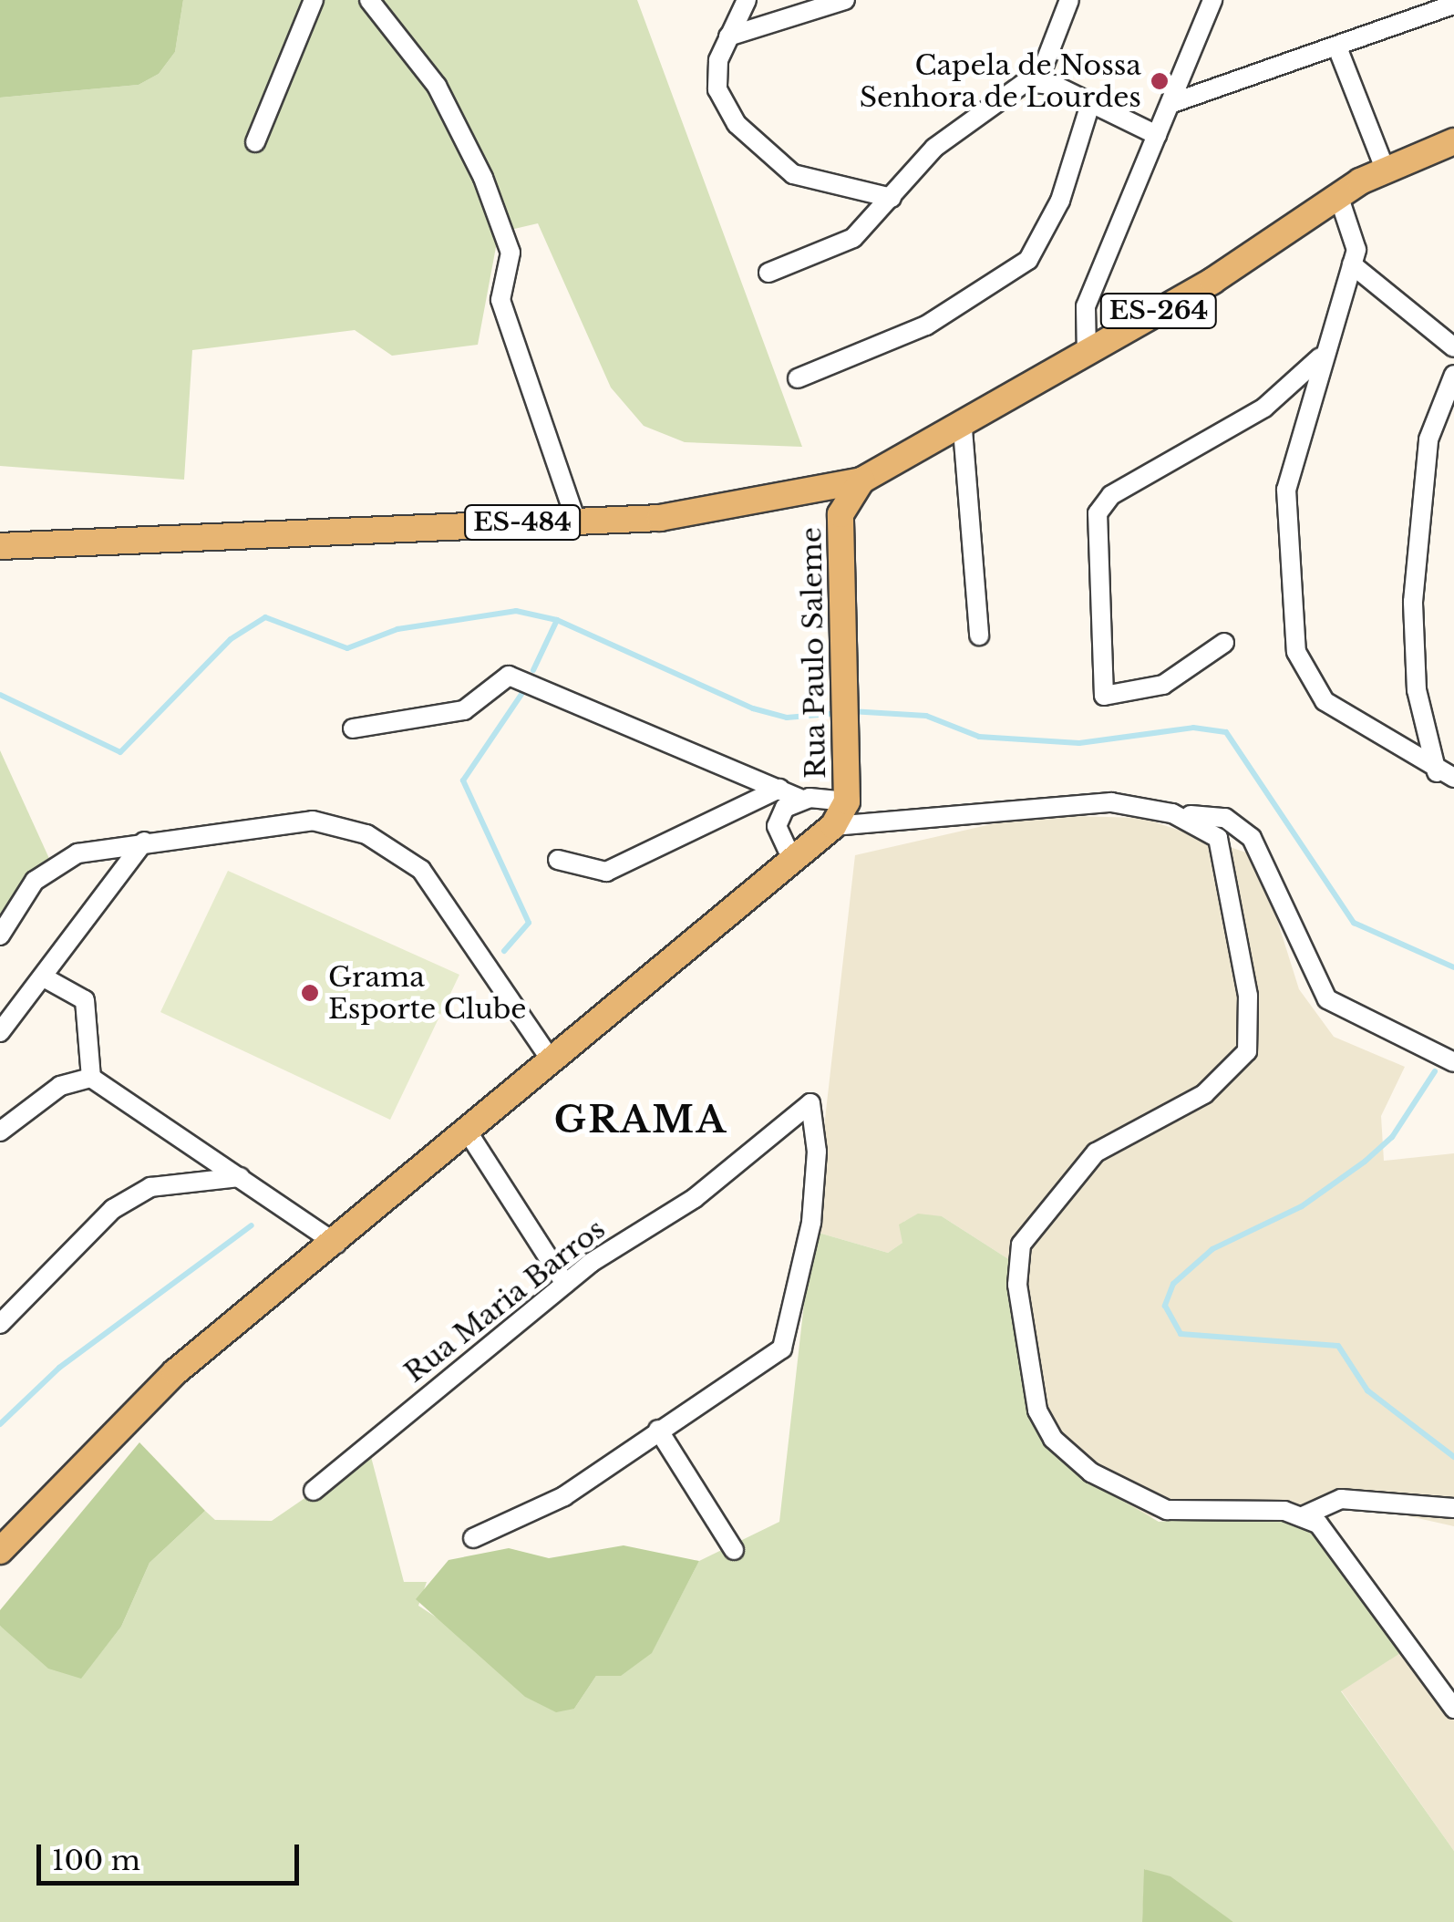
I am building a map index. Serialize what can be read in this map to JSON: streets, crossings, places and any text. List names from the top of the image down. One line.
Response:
{"streets":{"main road":["ES-264","ES-484","Rua Paulo Saleme"],"street":["Rua Maria Barros"]},"crossings":[["ES-264","ES-484"],["ES-264","Rua Paulo Saleme"],["ES-484","Rua Paulo Saleme"]],"districts":["GRAMA"],"places":["Capela de Nossa Senhora de Lourdes","Grama Esporte Clube"],"scale_bar":"100 m"}
